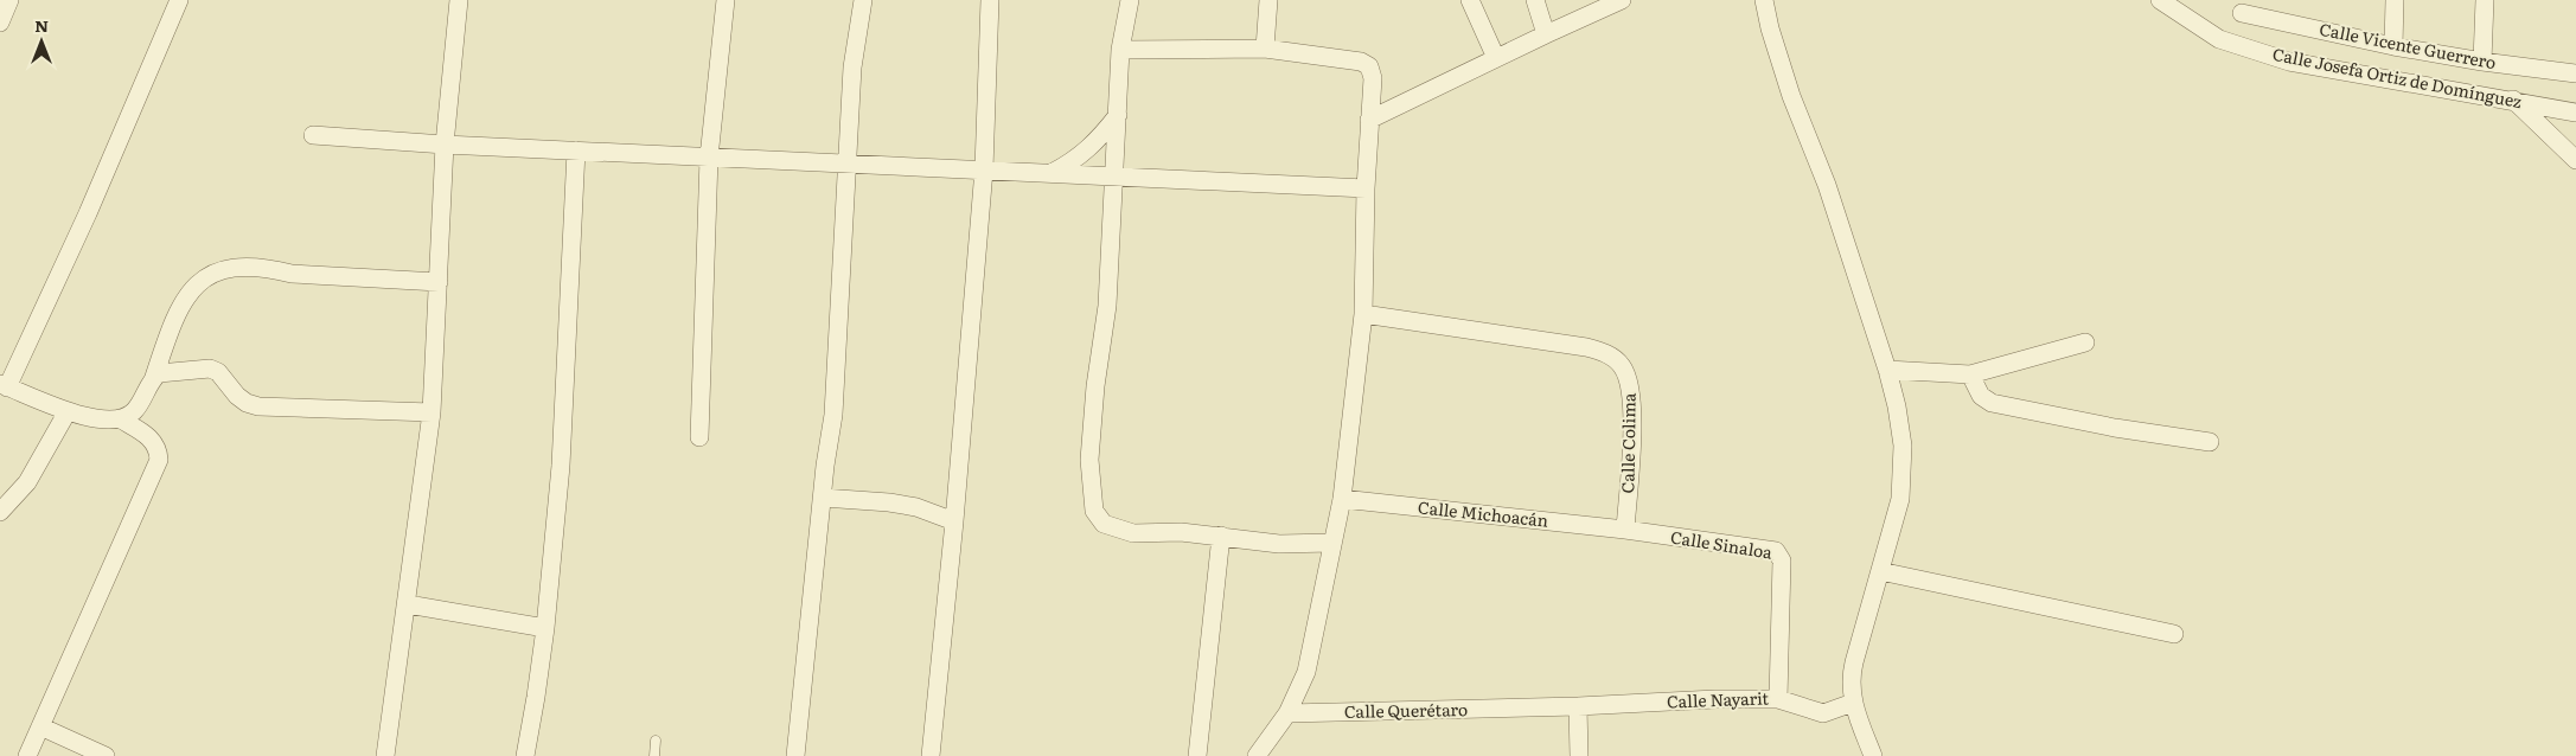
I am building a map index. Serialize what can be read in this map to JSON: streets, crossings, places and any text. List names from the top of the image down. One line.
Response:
{"streets":{"street":["Calle Vicente Guerrero","Calle Josefa Ortiz de Domínguez","Calle Colima","Calle Michoacán","Calle Sinaloa","Calle Nayarit","Calle Querétaro"]},"crossings":[["Calle Colima","Calle Michoacán"],["Calle Colima","Calle Sinaloa"],["Calle Michoacán","Calle Sinaloa"],["Calle Sinaloa","Calle Nayarit"],["Calle Nayarit","Calle Querétaro"]],"north":"top"}
